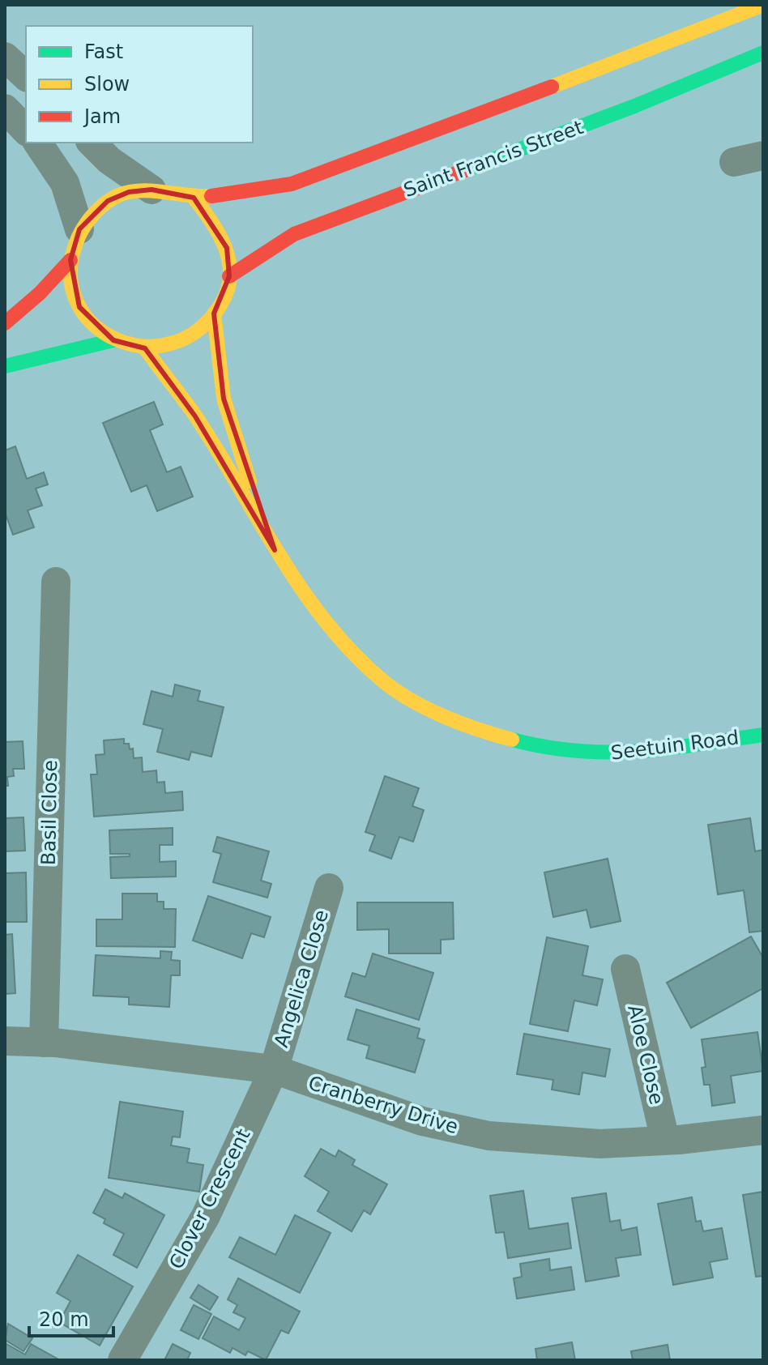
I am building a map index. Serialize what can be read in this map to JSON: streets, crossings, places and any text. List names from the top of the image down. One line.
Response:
{"streets":{"street":["Saint Francis Street","Seetuin Road","Basil Close","Angelica Close","Aloe Close","Cranberry Drive","Clover Crescent"]},"crossings":[["Basil Close","Cranberry Drive"],["Angelica Close","Cranberry Drive"],["Angelica Close","Clover Crescent"],["Aloe Close","Cranberry Drive"],["Cranberry Drive","Clover Crescent"]],"legend":["Fast","Slow","Jam"],"scale_bar":"20 m"}
